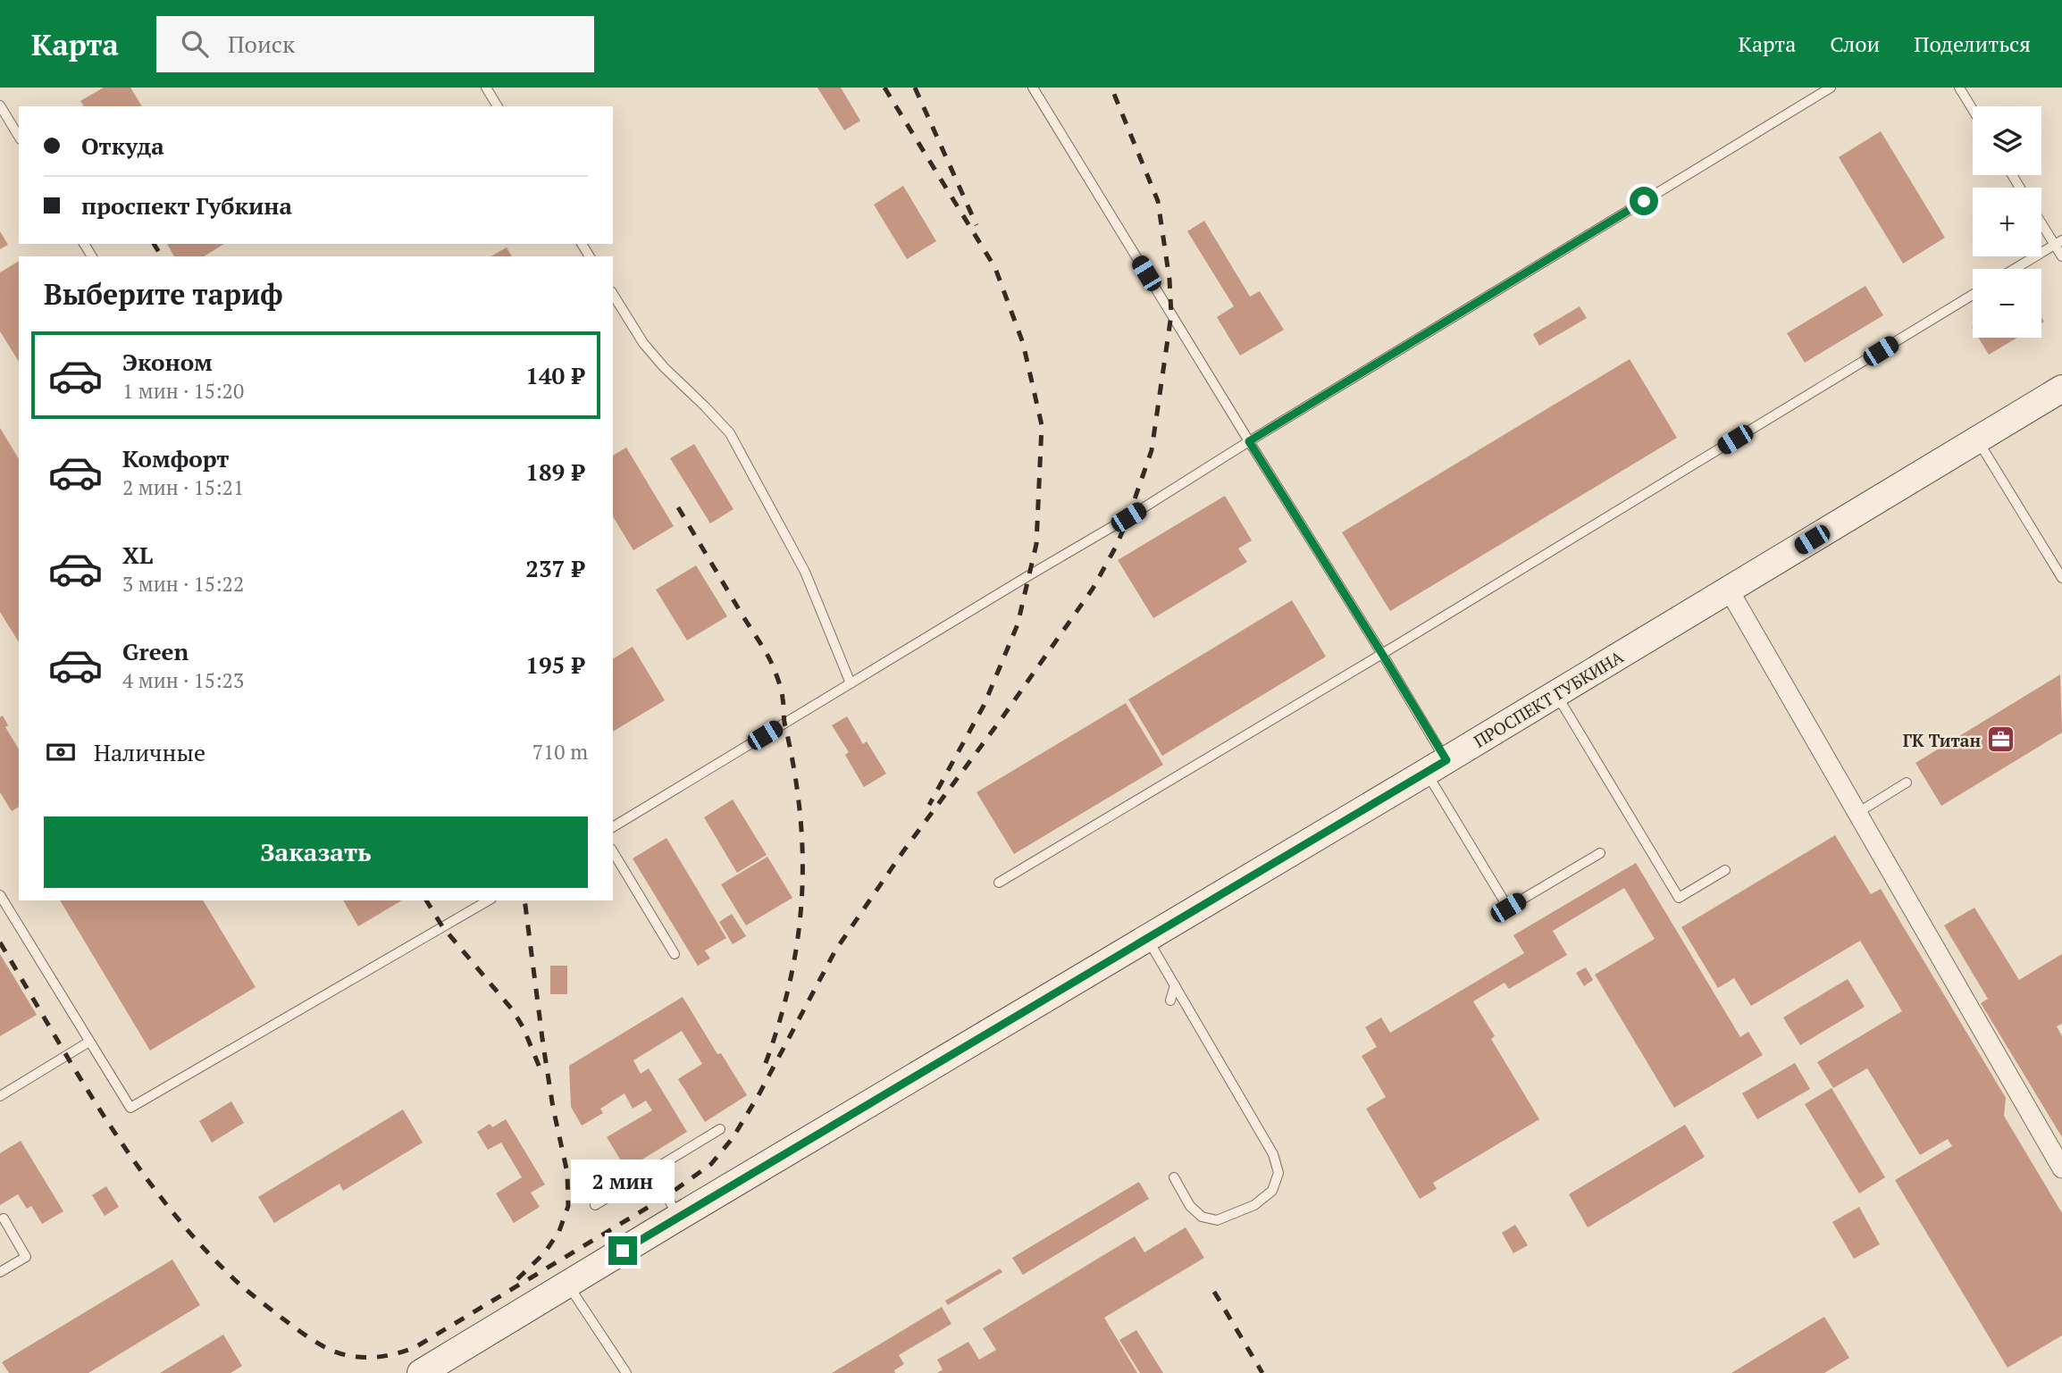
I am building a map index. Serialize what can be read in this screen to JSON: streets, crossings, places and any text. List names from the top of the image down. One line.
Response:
{"streets":{"main road":["ПРОСПЕКТ ГУБКИНА"]},"places":{"office":["ГК Титан"]},"page":{"header":"Карта","search":"Поиск","nav":["Карта","Слои","Поделиться"],"map_buttons":["+","−"],"banner":["Откуда","проспект Губкина"],"heading":"Выберите тариф","list":[{"name":"Эконом","note":"1 мин · 15:20","value":"140 ₽"},{"name":"Комфорт","note":"2 мин · 15:21","value":"189 ₽"},{"name":"XL","note":"3 мин · 15:22","value":"237 ₽"},{"name":"Green","note":"4 мин · 15:23","value":"195 ₽"}],"pay":["Наличные","710 m"],"buttons":"Заказать","bubble":"2 мин"}}
